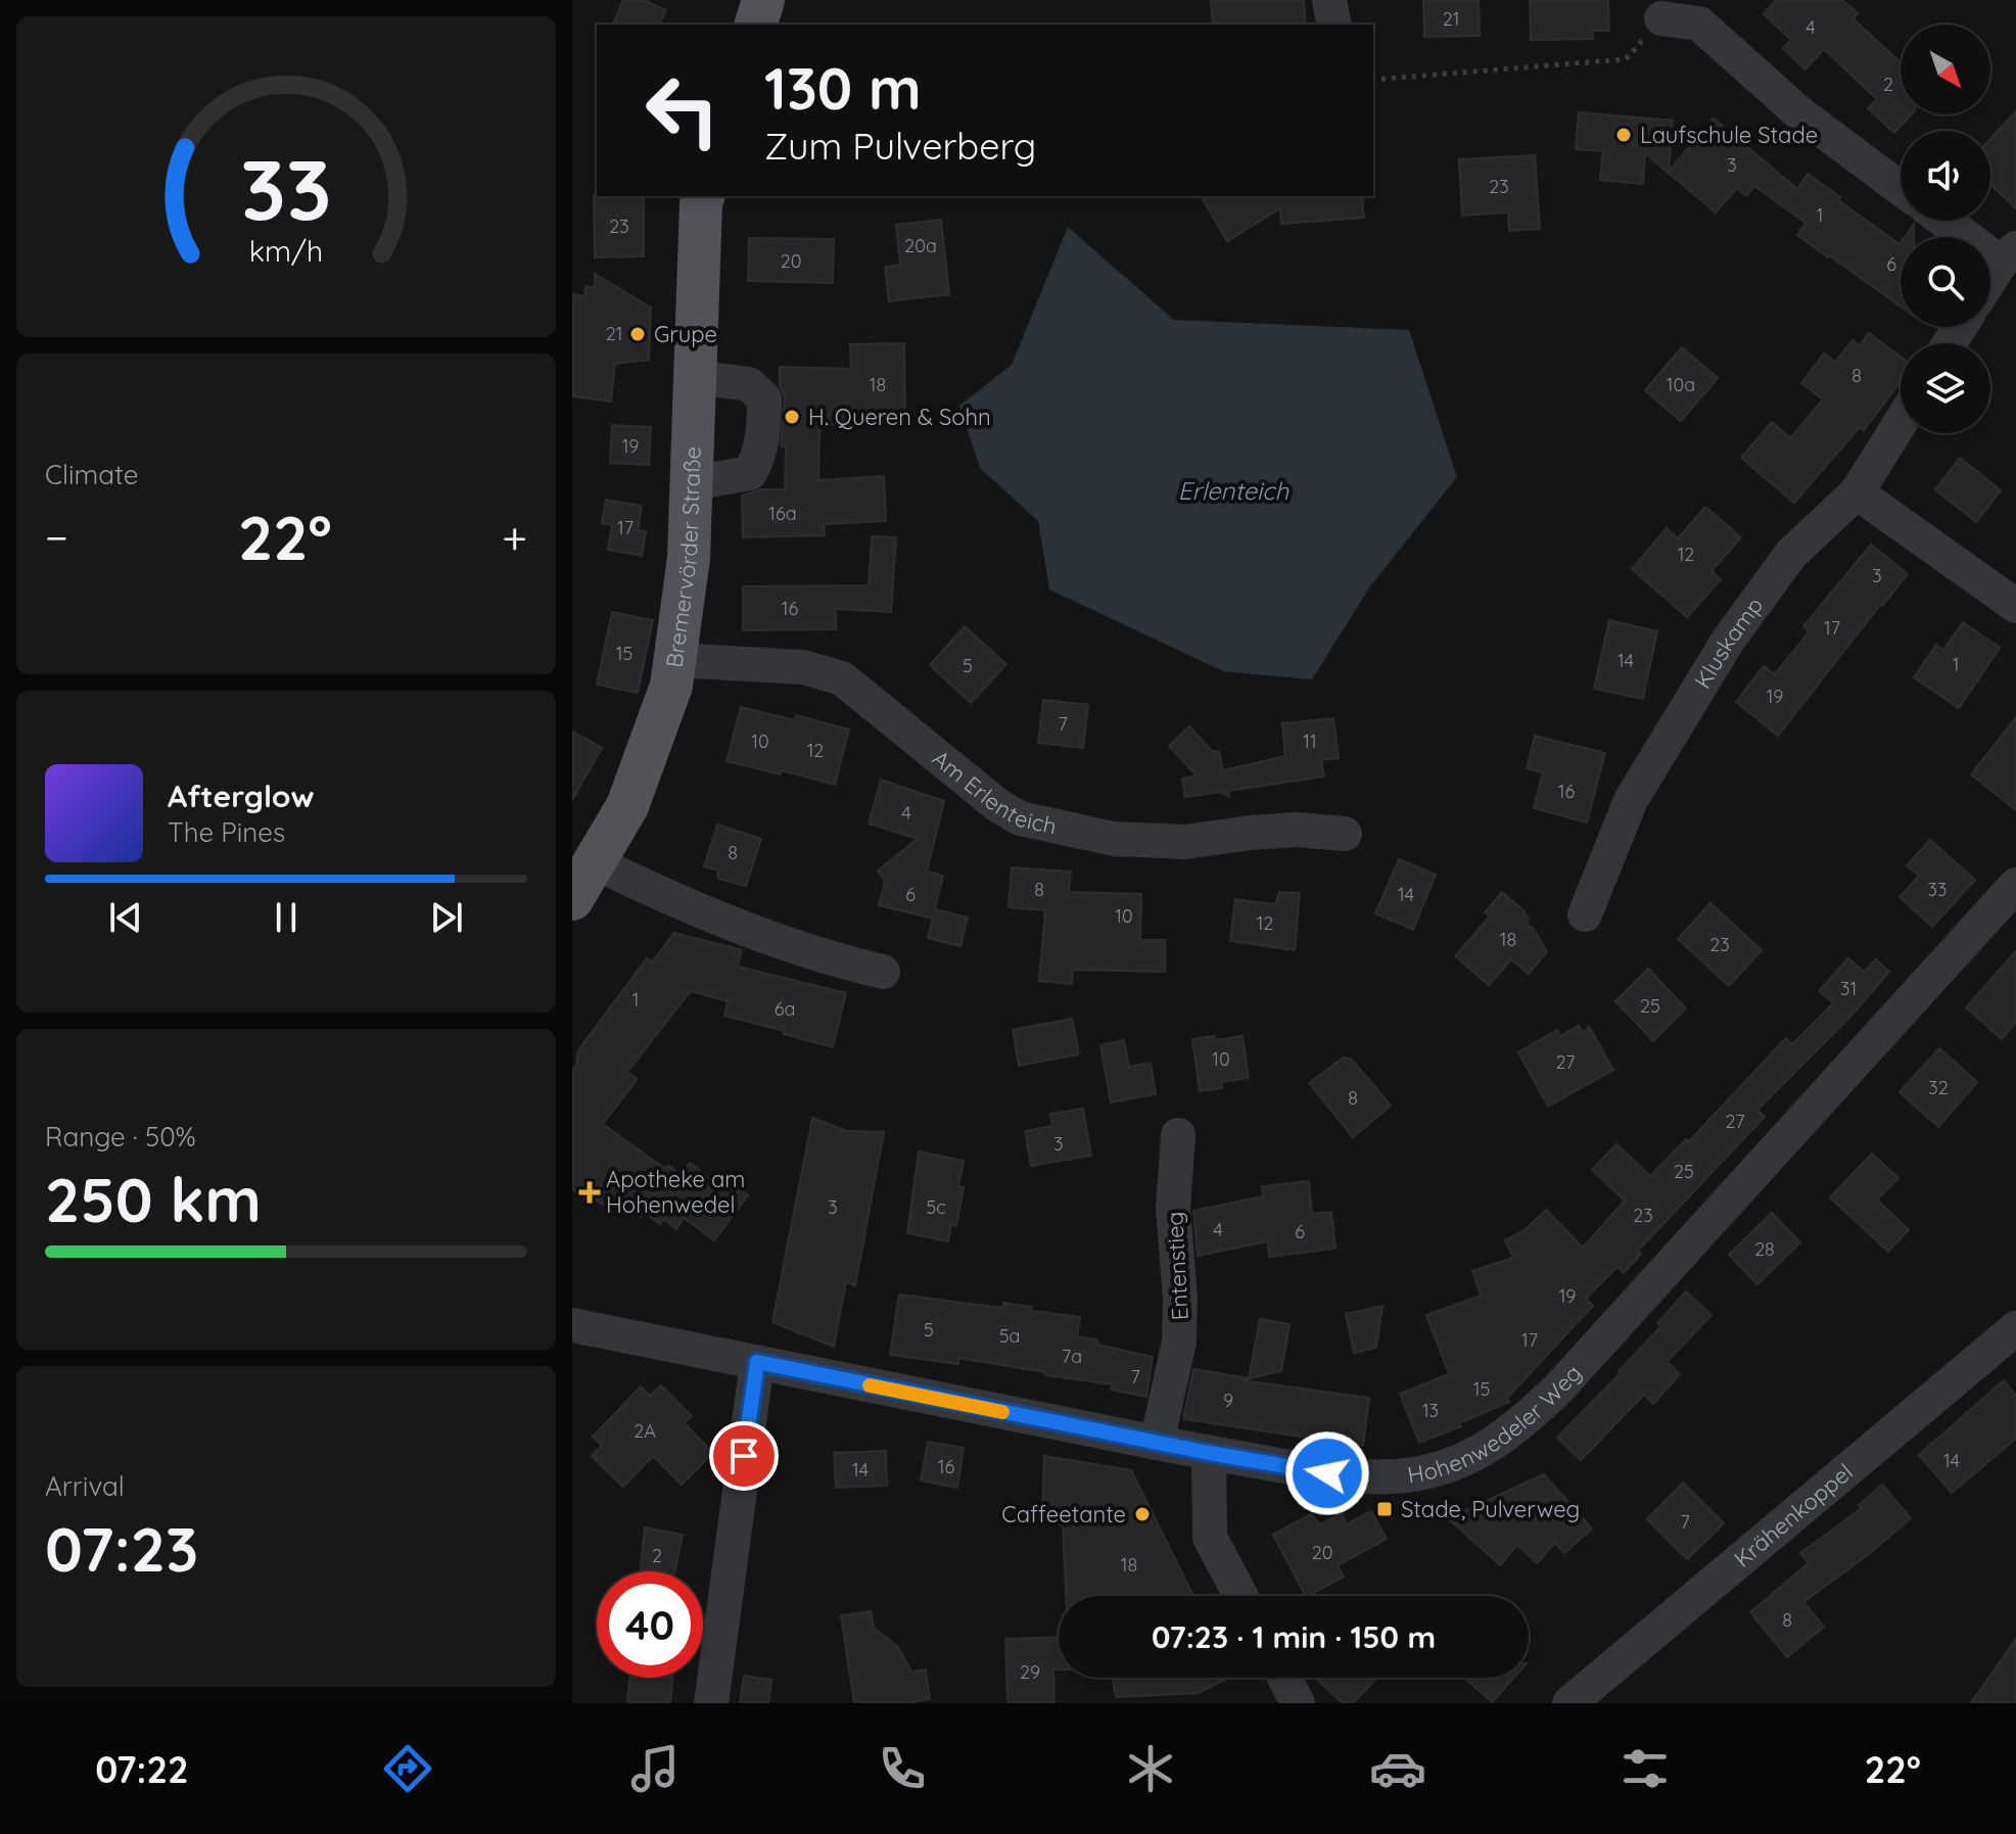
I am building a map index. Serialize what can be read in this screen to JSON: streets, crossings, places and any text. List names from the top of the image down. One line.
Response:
{"streets":{"main road":["Bremervörder Straße"],"street":["Kluskamp","Am Erlenteich","Entenstieg","Hohenwedeler Weg","Krähenkoppel"]},"crossings":[["Bremervörder Straße","Am Erlenteich"],["Entenstieg","Hohenwedeler Weg"]],"water":["Erlenteich"],"places":{"other":["Laufschule Stade","Grupe","H. Queren & Sohn","Caffeetante"],"health":["Apotheke am Hohenwedel"],"transit":["Stade, Pulverweg"]},"house_numbers":["21","4","2","3","23","1","23","20a","20","6","21","8","18","10a","19","16a","17","12","3","16","17","15","14","1","5","19","7","10","11","12","16","4","8","8","33","6","14","10","12","18","23","31","1","25","6a","10","27","32","8","27","3","25","3","5c","23","4","6","28","19","5","5a","17","7a","7","15","9","13","2A","14","16","14","7","20","2","18","8","29"],"north":"bottom right","page":{"turn":["130 m","Zum Pulverberg"],"tile":["Climate",["Range · 50%","250 km"],["Arrival","07:23"]],"heat":["−","22°","+"],"song":["Afterglow","The Pines"],"limit":"40","trip":"07:23 · 1 min · 150 m","tabs":["07:22","22°"],"gauge":["33","km/h"]}}
